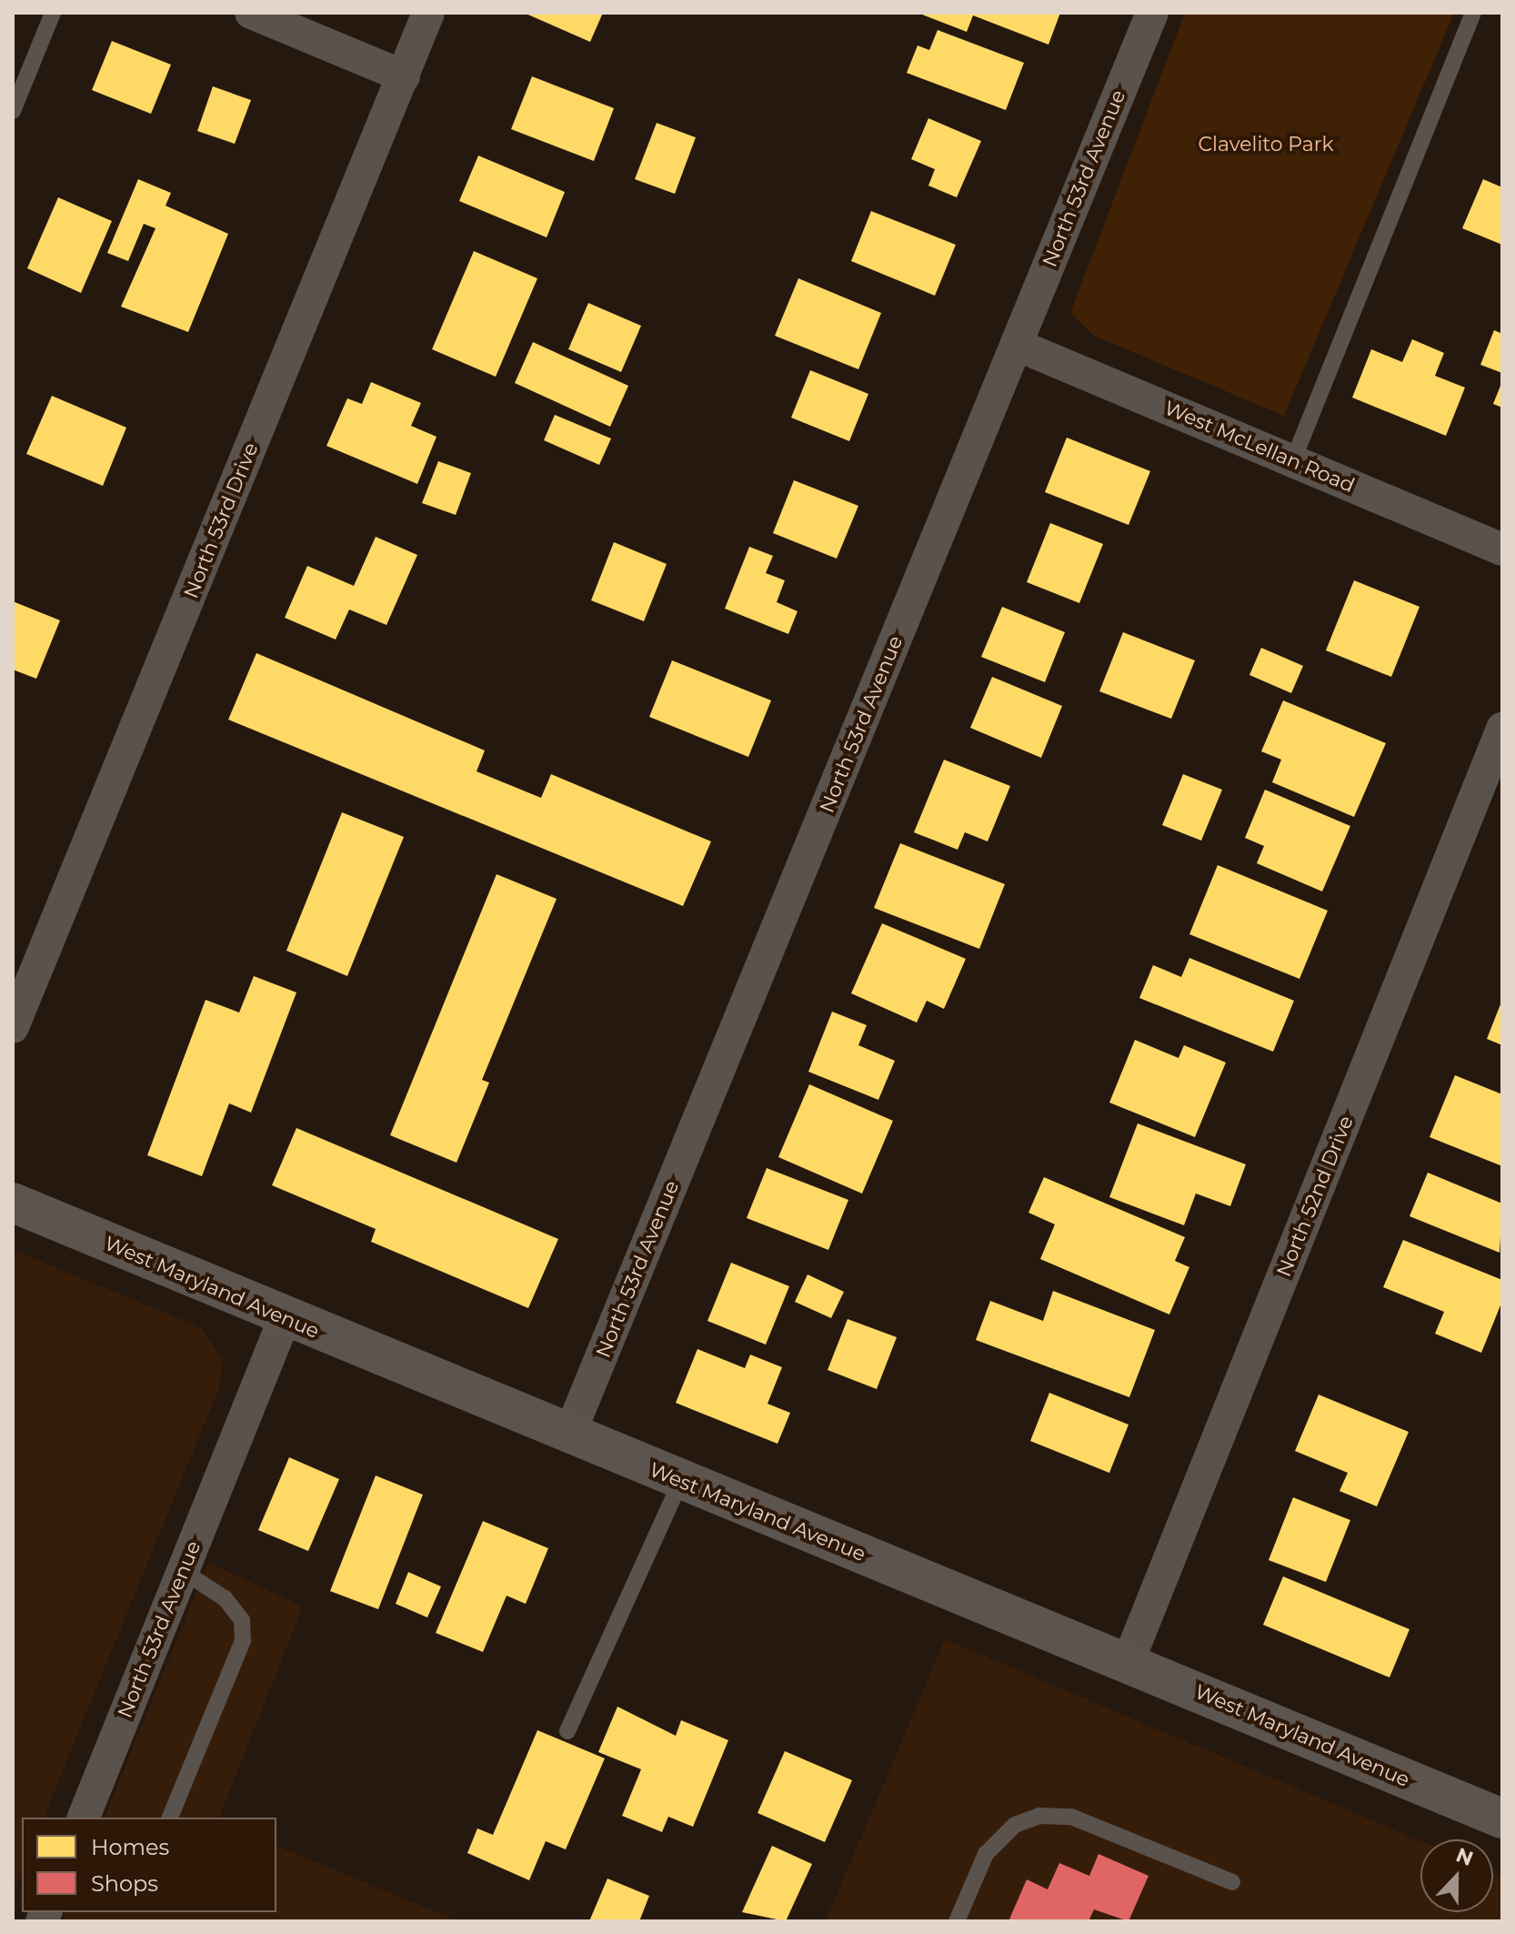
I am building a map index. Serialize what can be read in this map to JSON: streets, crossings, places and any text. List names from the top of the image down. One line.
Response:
{"streets":{"street":["North 53rd Avenue","West McLellan Road","North 53rd Drive","North 52nd Drive","West Maryland Avenue"]},"crossings":[["North 53rd Avenue","West McLellan Road"],["North 53rd Avenue","West Maryland Avenue"],["North 52nd Drive","West Maryland Avenue"]],"parks":["Clavelito Park"],"legend":["Homes","Shops"],"north":"top"}
